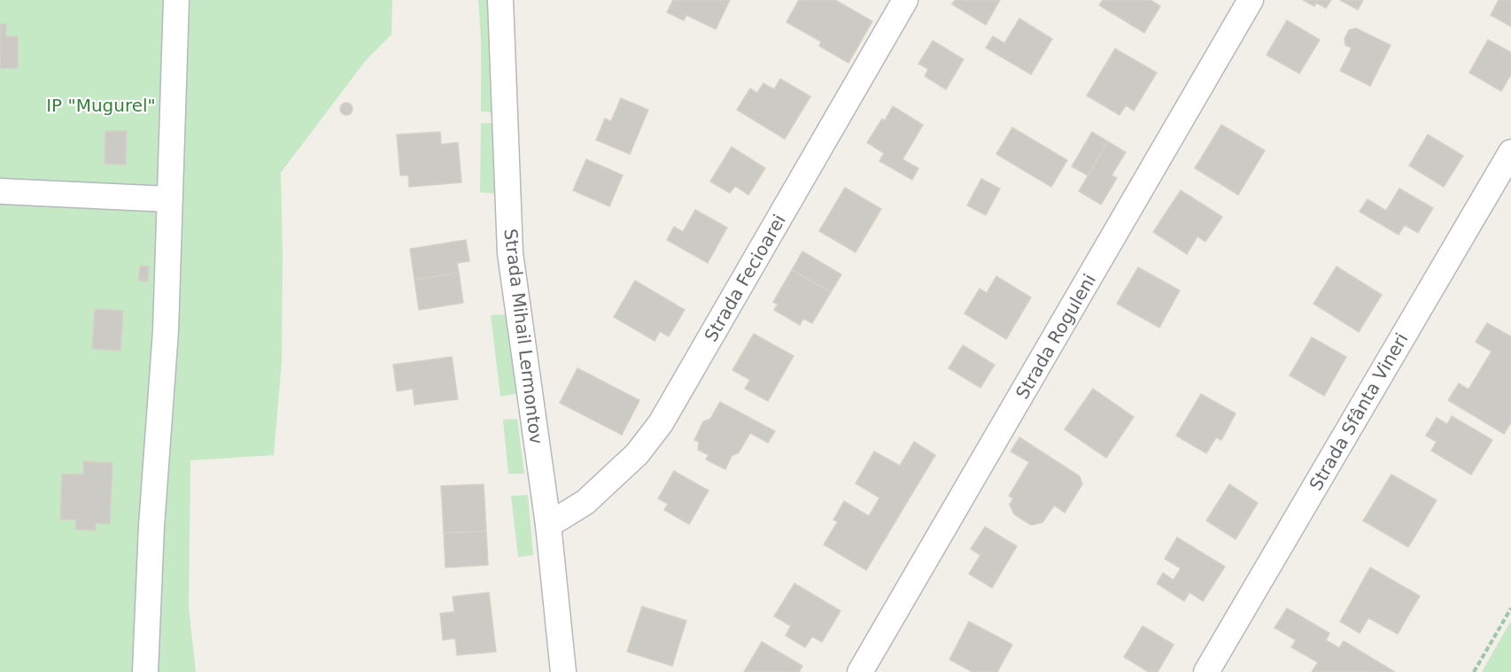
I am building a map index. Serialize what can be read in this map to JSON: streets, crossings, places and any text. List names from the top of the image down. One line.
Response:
{"streets":{"street":["Strada Fecioarei","Strada Mihail Lermontov","Strada Roguleni","Strada Sfânta Vineri"]},"crossings":[["Strada Fecioarei","Strada Mihail Lermontov"]],"parks":["IP \"Mugurel\""]}
